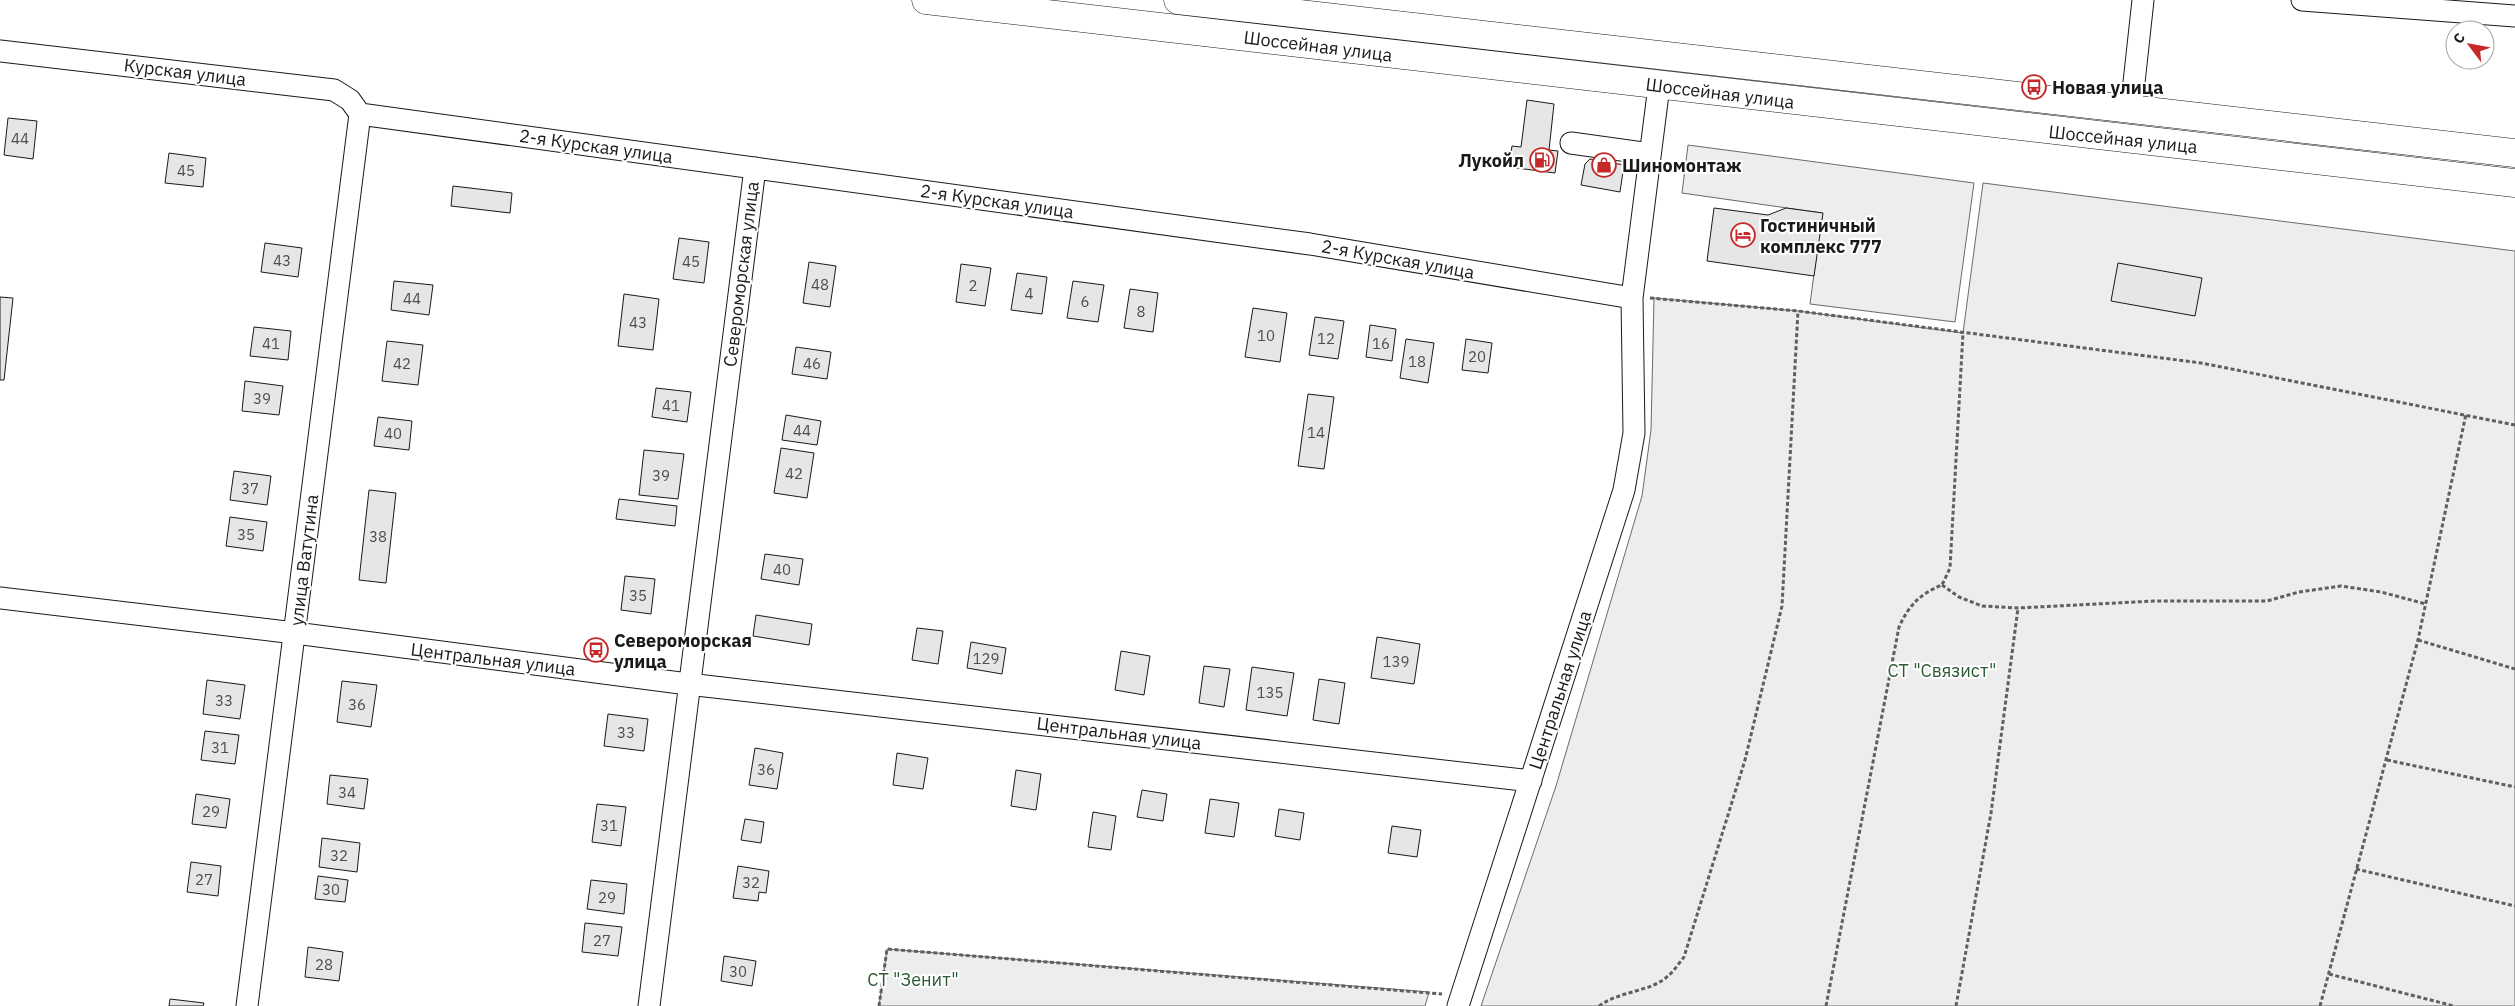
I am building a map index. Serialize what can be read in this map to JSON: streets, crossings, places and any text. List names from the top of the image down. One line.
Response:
{"streets":{"highway":["Шоссейная улица"],"street":["Курская улица","2-я Курская улица","Североморская улица","улица Ватутина","Центральная улица"]},"crossings":[["Шоссейная улица","Центральная улица"],["Курская улица","2-я Курская улица"],["Курская улица","улица Ватутина"],["2-я Курская улица","Североморская улица"],["2-я Курская улица","улица Ватутина"],["2-я Курская улица","Центральная улица"],["Североморская улица","Центральная улица"],["улица Ватутина","Центральная улица"]],"parks":["СТ \"Связист\"","СТ \"Зенит\""],"places":{"bus stop":["Новая улица","Североморская улица"],"fuel station":["Лукойл"],"shop":["Шиномонтаж"],"hotel":["Гостиничный комплекс 777"]},"house_numbers":["44","45","43","45","48","2","4","44","6","8","43","10","12","41","16","20","18","42","46","39","41","44","14","40","42","39","37","35","38","40","35","129","139","135","33","36","33","31","36","34","29","31","32","27","32","30","29","27","28","30"],"north":"top left"}
